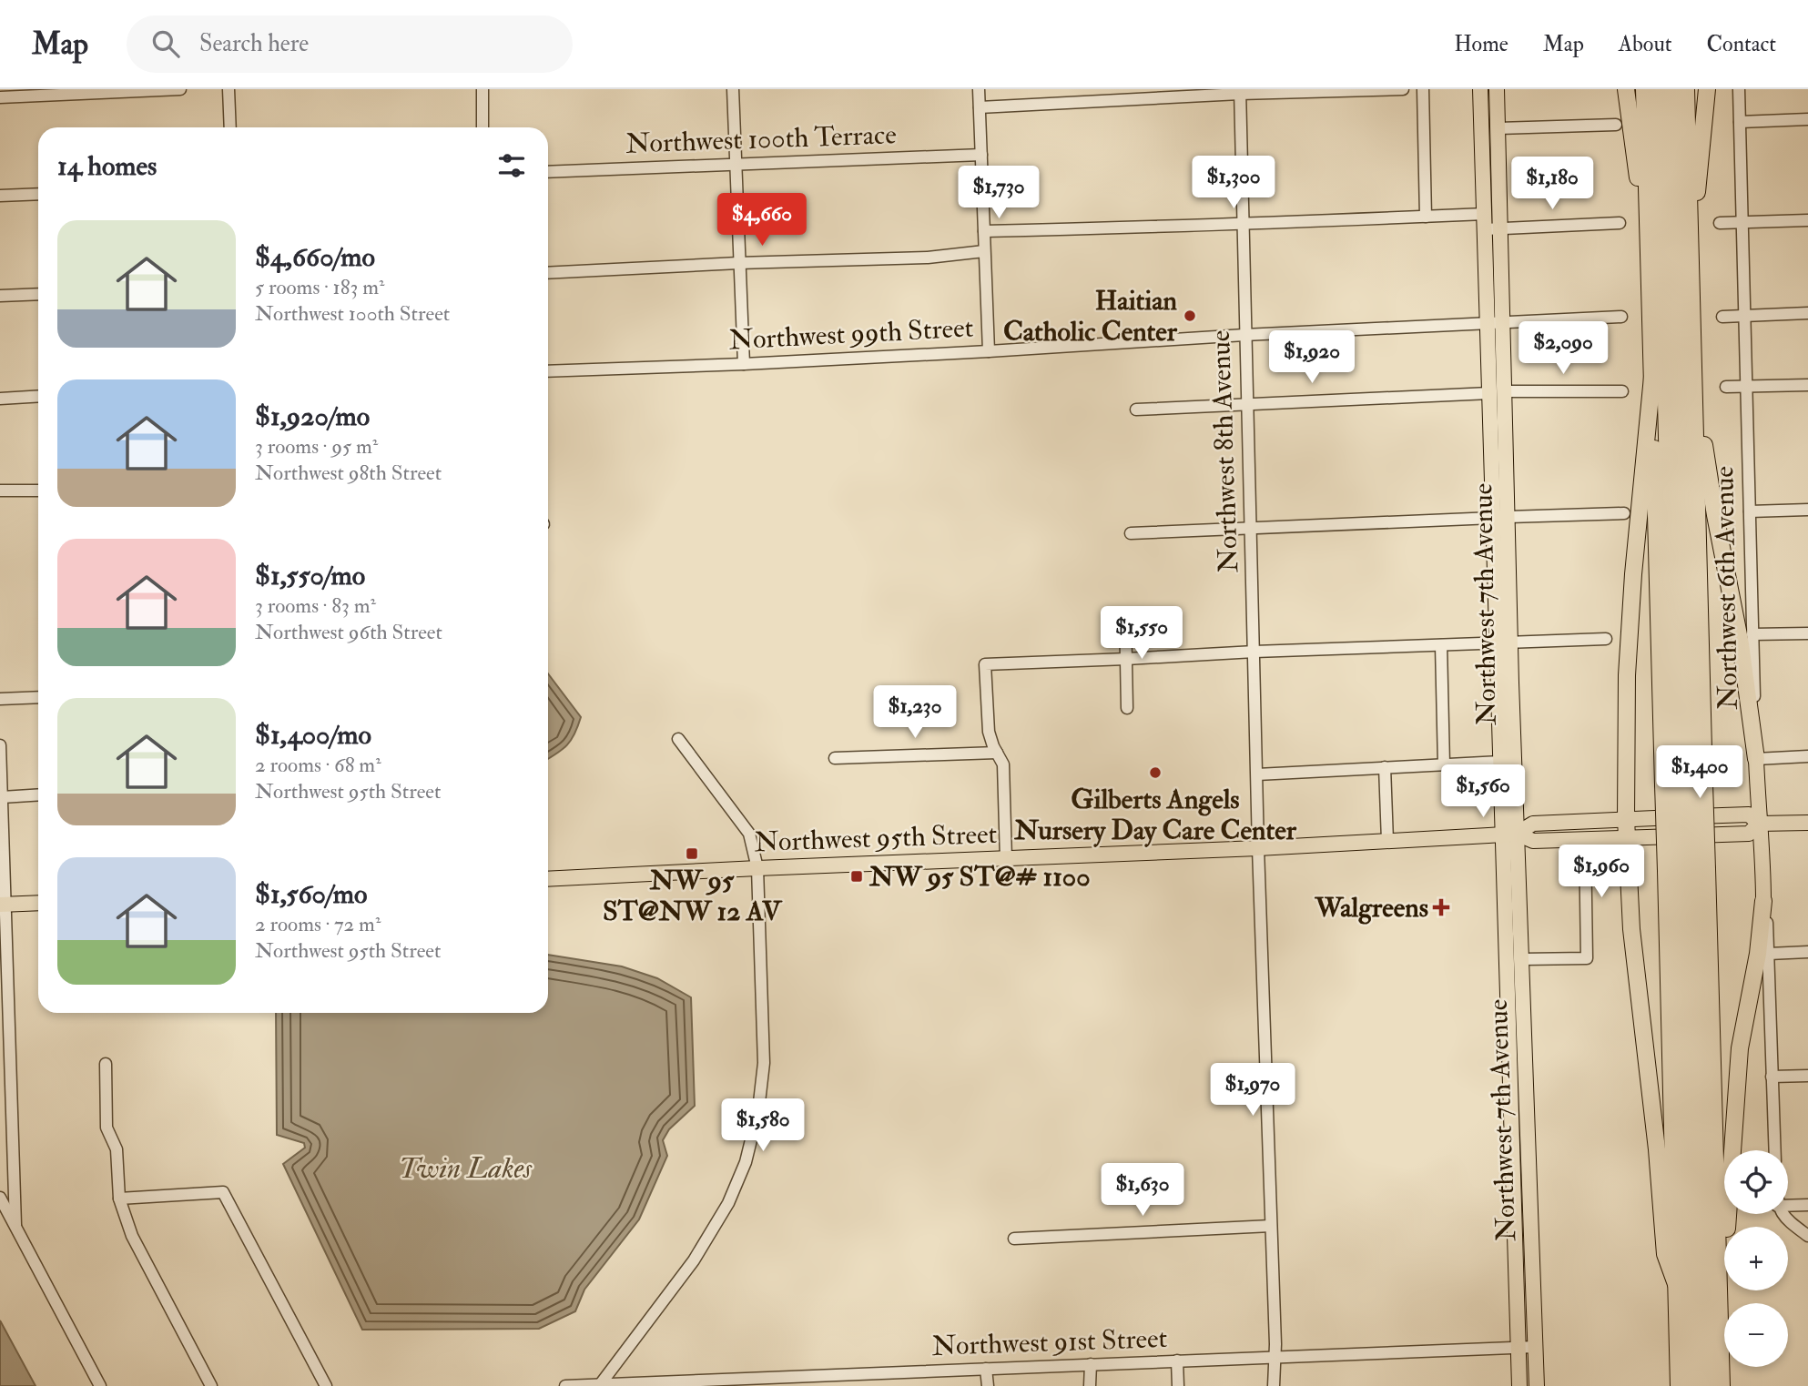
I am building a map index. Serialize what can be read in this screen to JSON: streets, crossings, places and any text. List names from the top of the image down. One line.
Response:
{"streets":{"main road":["Northwest 6th Avenue","Northwest 7th Avenue","Northwest 95th Street"],"street":["Northwest 100th Terrace","Northwest 99th Street","Northwest 8th Avenue","Northwest 91st Street"]},"crossings":[["Northwest 99th Street","Northwest 8th Avenue"],["Northwest 99th Street","Northwest 7th Avenue"],["Northwest 8th Avenue","Northwest 95th Street"],["Northwest 8th Avenue","Northwest 91st Street"],["Northwest 6th Avenue","Northwest 95th Street"],["Northwest 7th Avenue","Northwest 95th Street"],["Northwest 7th Avenue","Northwest 91st Street"]],"water":["Twin Lakes"],"places":{"other":["Haitian Catholic Center","Gilberts Angels Nursery Day Care Center"],"transit":["NW 95 ST@NW 12 AV","NW 95 ST@# 1100"],"health":["Walgreens"]},"page":{"header":"Map","search":"Search here","nav":["Home","Map","About","Contact"],"heading":"14 homes","price":["$1,300","$1,180","$1,730","$4,660","$2,090","$1,920","$1,550","$1,230","$1,400","$1,560","$1,960","$1,970","$1,580","$1,630"],"list":[{"name":"$4,660/mo","note":"5 rooms · 183 m² · Northwest 100th Street"},{"name":"$1,920/mo","note":"3 rooms · 95 m² · Northwest 98th Street"},{"name":"$1,550/mo","note":"3 rooms · 83 m² · Northwest 96th Street"},{"name":"$1,400/mo","note":"2 rooms · 68 m² · Northwest 95th Street"},{"name":"$1,560/mo","note":"2 rooms · 72 m² · Northwest 95th Street"}],"map_buttons":["+","−"]}}
